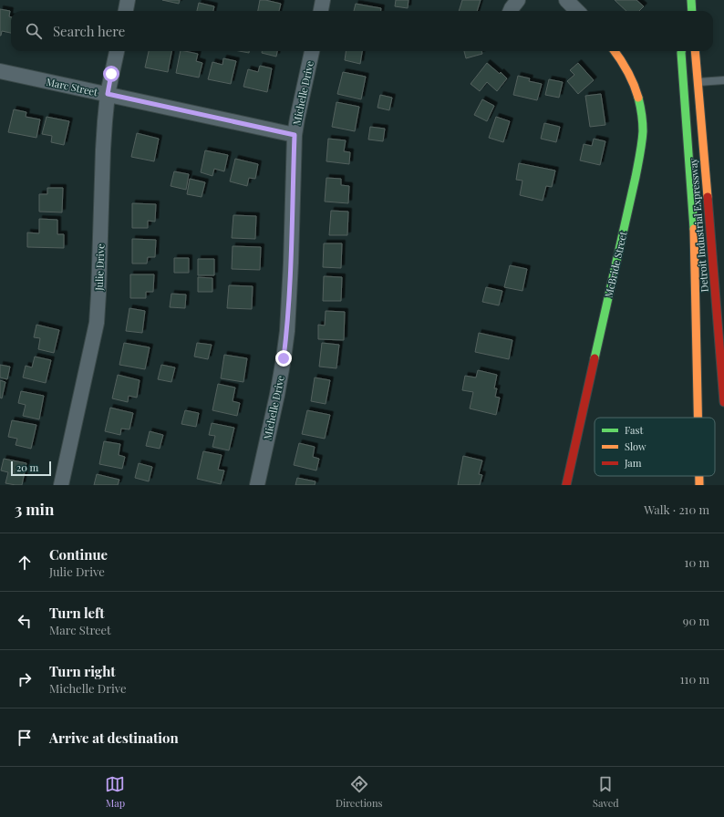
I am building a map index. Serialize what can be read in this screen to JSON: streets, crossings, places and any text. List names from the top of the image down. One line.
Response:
{"streets":{"main road":["Detroit Industrial Expressway","McBride Street"],"street":["Marc Street","Michelle Drive","Julie Drive"]},"crossings":[["Marc Street","Michelle Drive"],["Marc Street","Julie Drive"]],"legend":["Fast","Slow","Jam"],"scale_bar":"20 m","page":{"search":"Search here","scale":"20 m","heading":["3 min","Walk · 210 m"],"list":[["Continue","Julie Drive","10 m"],["Turn left","Marc Street","90 m"],["Turn right","Michelle Drive","110 m"],"Arrive at destination"],"nav":["Map","Directions","Saved"]}}
